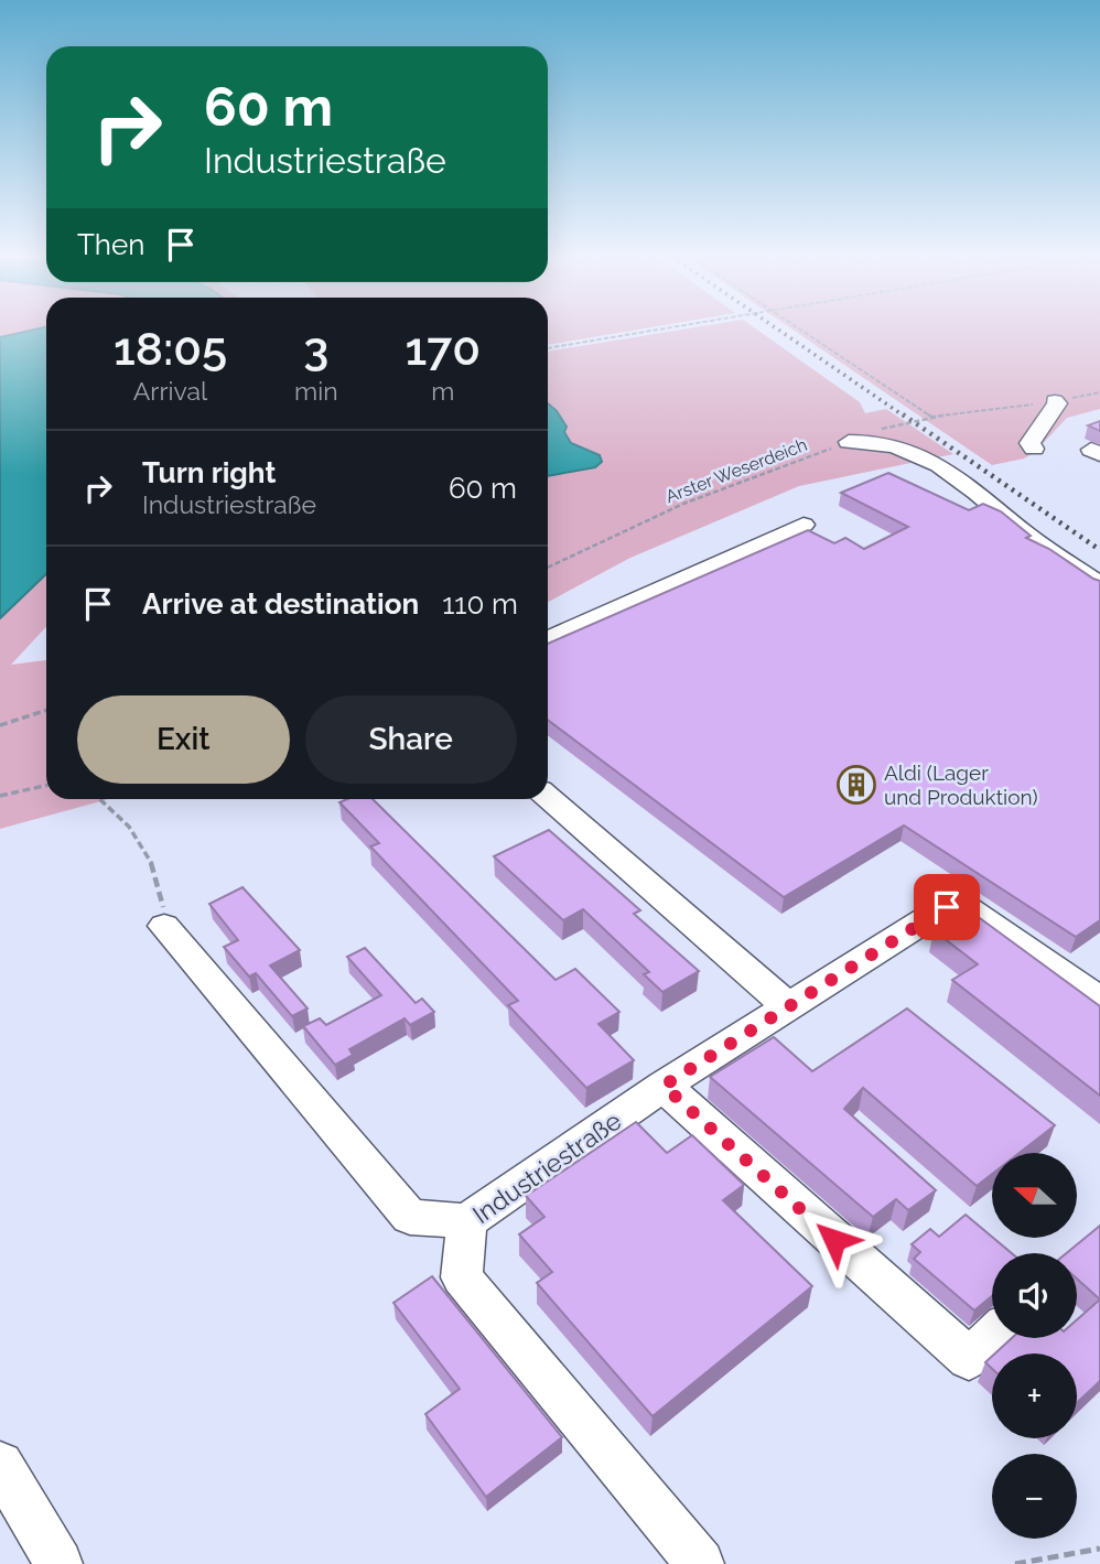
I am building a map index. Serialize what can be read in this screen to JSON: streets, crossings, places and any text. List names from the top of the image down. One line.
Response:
{"streets":{"street":["Industriestraße"],"path":["Arster Weserdeich"]},"places":{"building":["Aldi (Lager und Produktion)"]},"north":"left","page":{"turn":["60 m","Industriestraße"],"then":"Then","eta":["18:05","Arrival","3","min","170","m"],"list":[{"name":"Turn right","note":"Industriestraße","value":"60 m"},{"name":"Arrive at destination","value":"110 m"}],"buttons":["Exit","Share"],"map_buttons":["+","−"]}}
